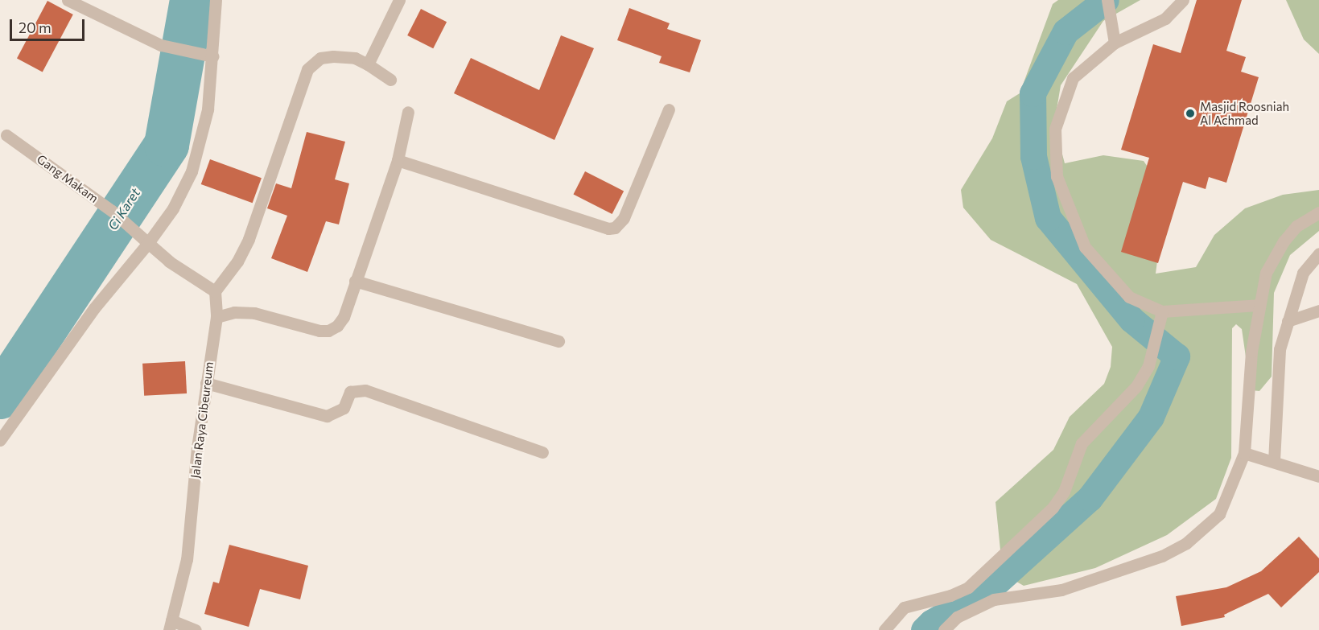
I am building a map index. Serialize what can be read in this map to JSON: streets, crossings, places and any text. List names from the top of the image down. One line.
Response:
{"streets":{"street":["Gang Makam","Jalan Raya Cibeureum"]},"water":["Ci Karet"],"places":["Masjid Roosniah Al Achmad"],"scale_bar":"20 m"}
